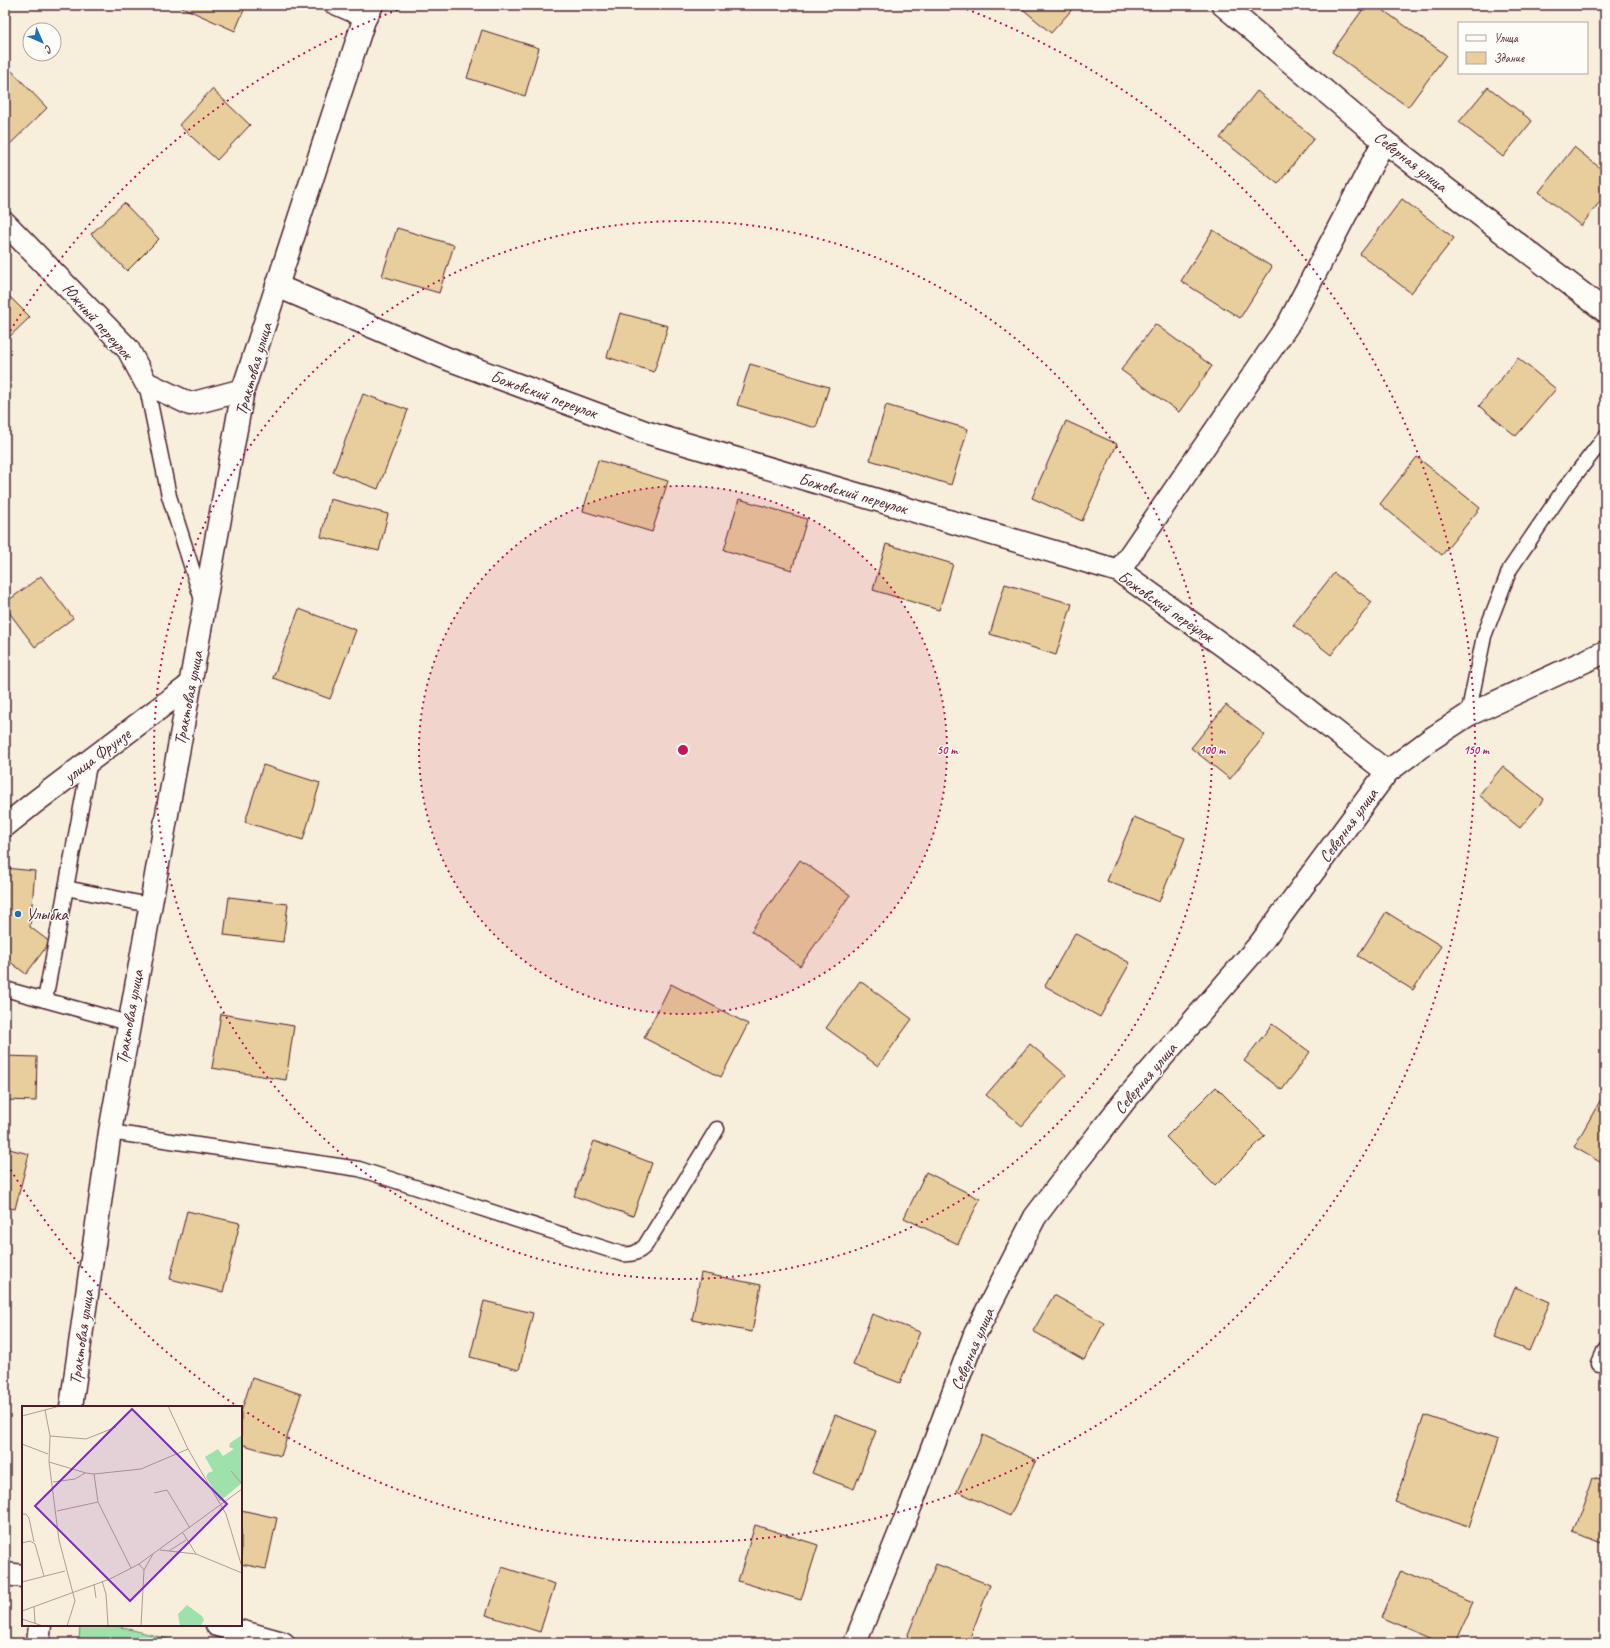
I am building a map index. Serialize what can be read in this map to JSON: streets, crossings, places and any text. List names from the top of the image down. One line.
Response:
{"streets":{"street":["Северная улица","Южный переулок","Трактовая улица","Божовский переулок","улица Фрунзе"]},"crossings":[["Северная улица","Божовский переулок"],["Трактовая улица","Божовский переулок"],["Трактовая улица","улица Фрунзе"]],"places":["Улыбка"],"legend":["Улица","Здание"],"north":"bottom right","rings":["50 m","100 m","150 m"]}
